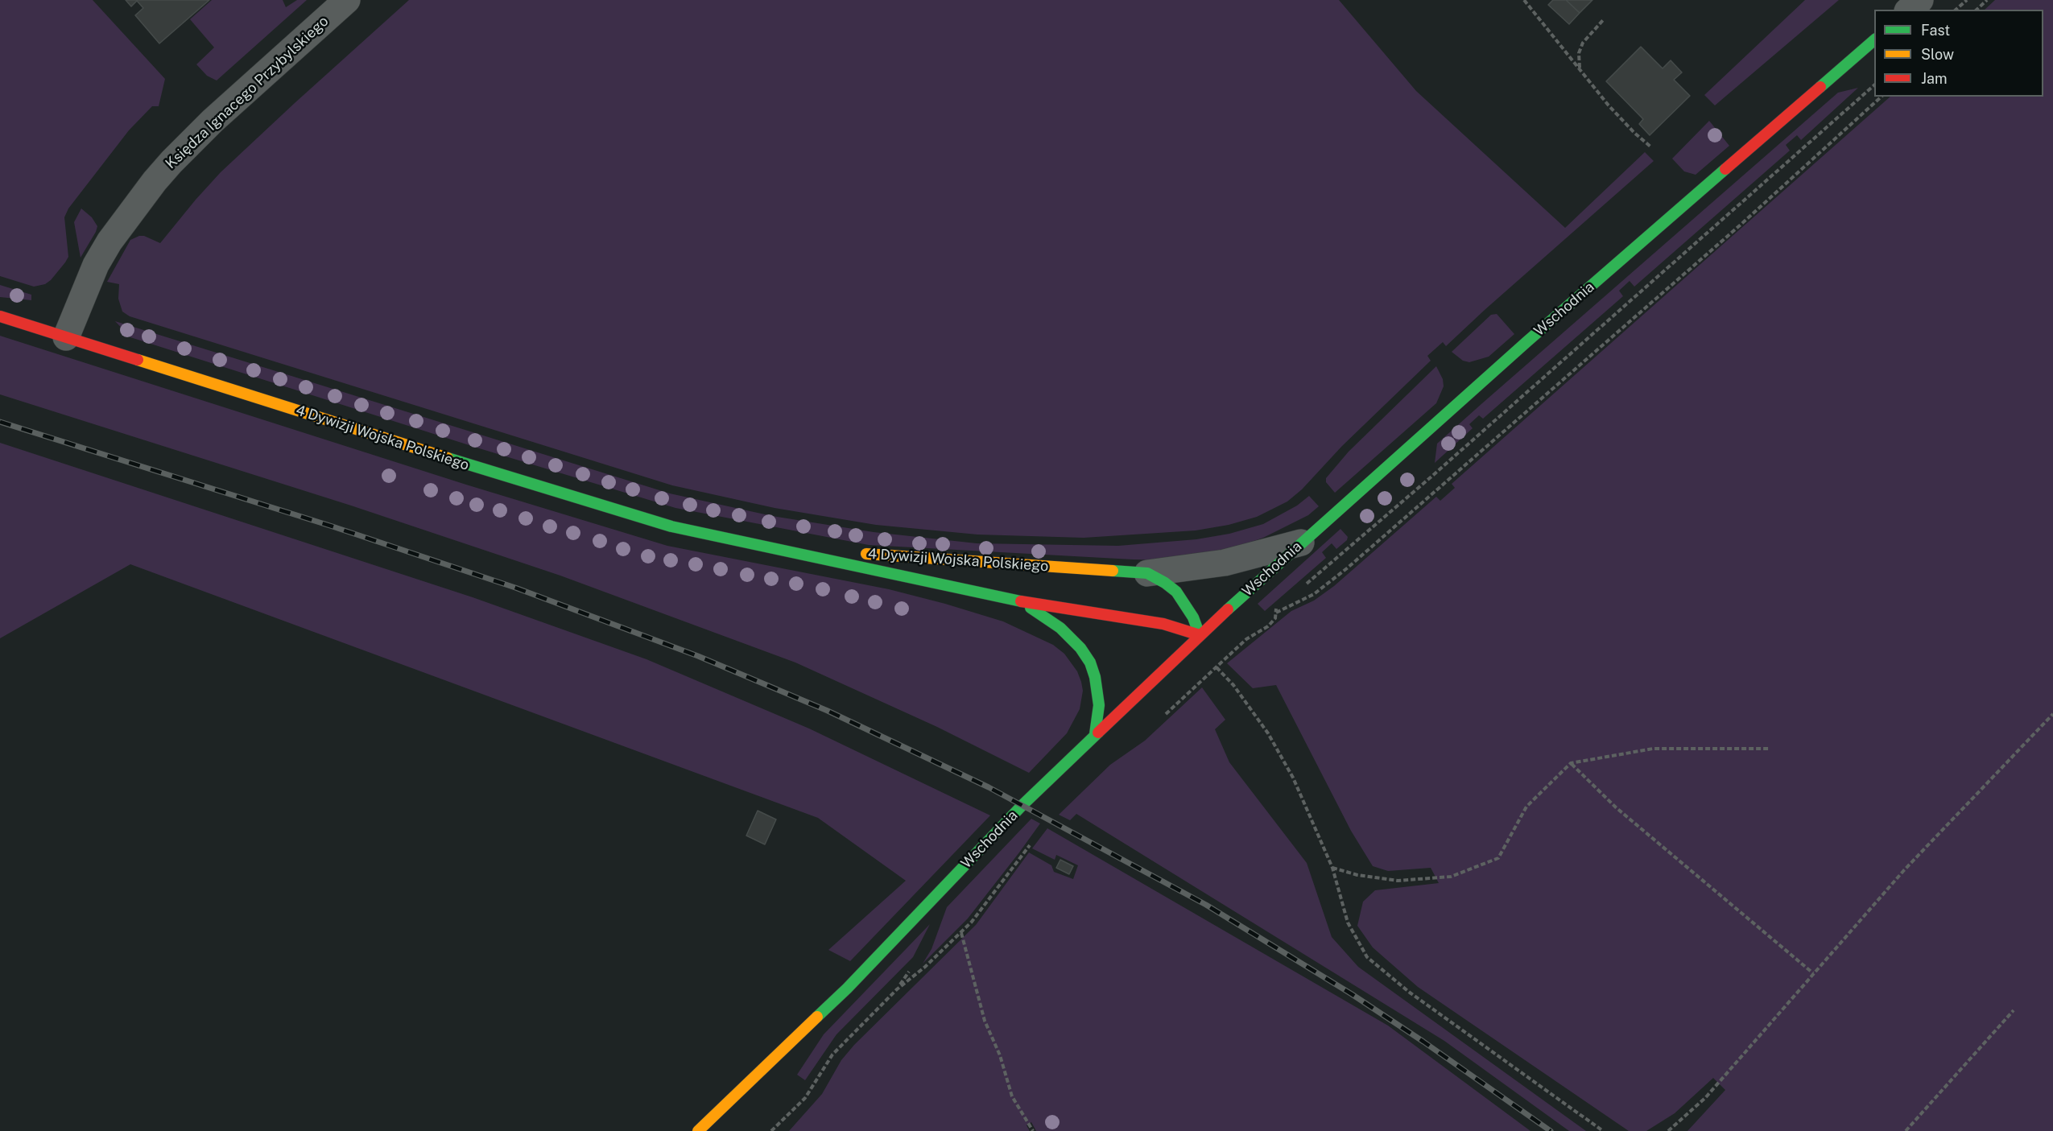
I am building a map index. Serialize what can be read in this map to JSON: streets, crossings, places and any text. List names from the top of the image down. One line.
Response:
{"streets":{"street":["Księdza Ignacego Przybylskiego","Wschodnia","4 Dywizji Wojska Polskiego"]},"crossings":[["Księdza Ignacego Przybylskiego","4 Dywizji Wojska Polskiego"],["Wschodnia","4 Dywizji Wojska Polskiego"]],"legend":["Fast","Slow","Jam"]}
